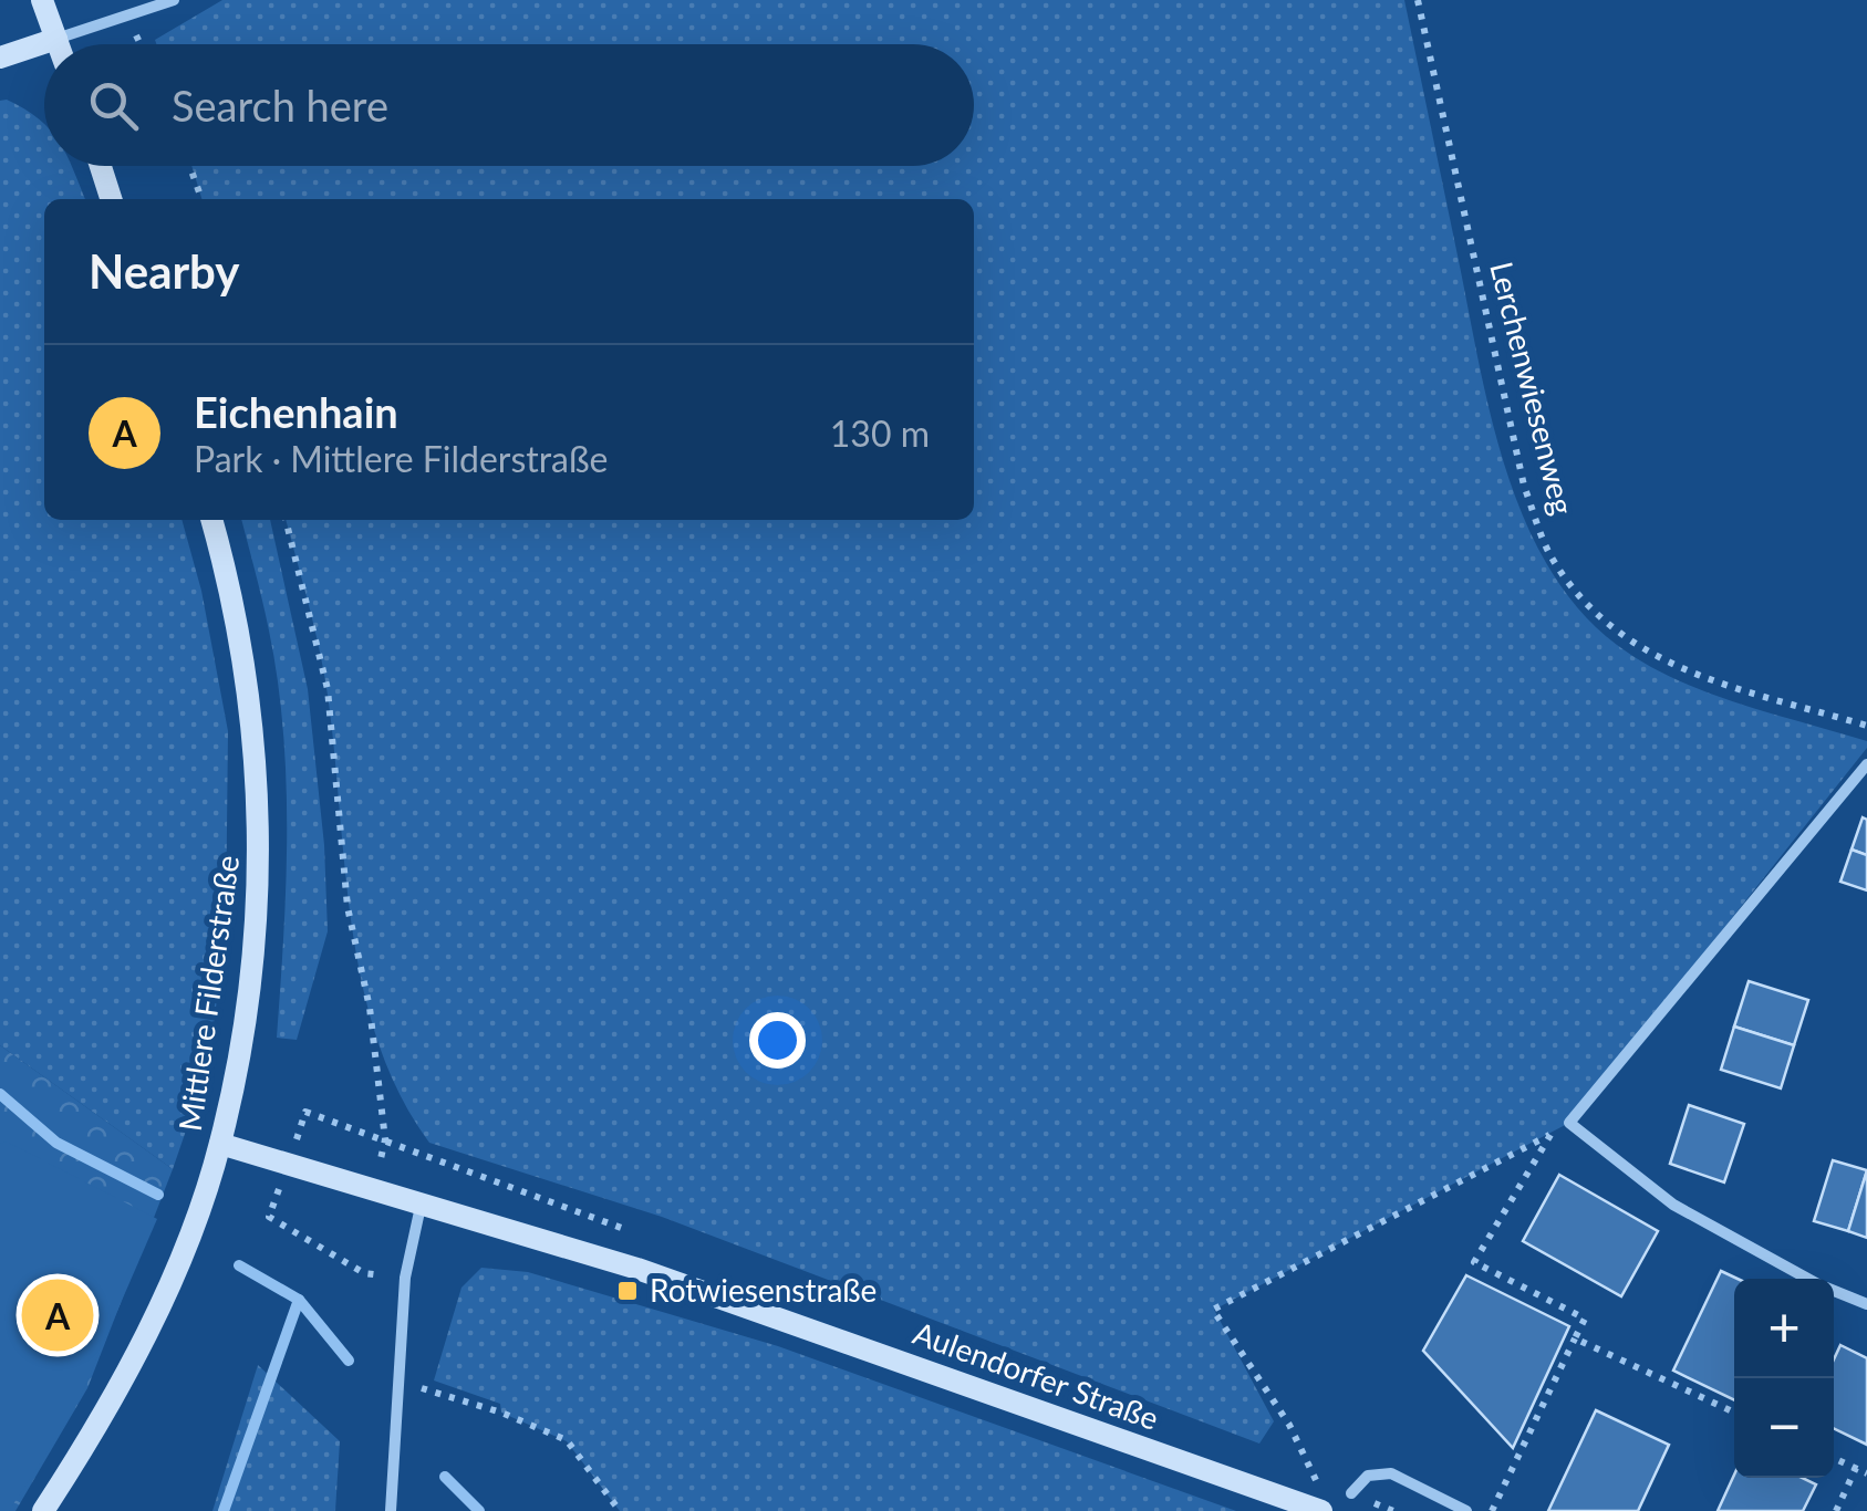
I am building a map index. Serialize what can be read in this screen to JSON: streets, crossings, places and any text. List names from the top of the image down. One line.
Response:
{"streets":{"main road":["Mittlere Filderstraße","Aulendorfer Straße"],"path":["Lerchenwiesenweg"]},"crossings":[["Mittlere Filderstraße","Aulendorfer Straße"]],"places":{"transit":["Rotwiesenstraße"]},"page":{"search":"Search here","heading":"Nearby","list":[{"mark":"A","name":"Eichenhain","note":"Park · Mittlere Filderstraße","value":"130 m"}],"pins":"A","map_buttons":["+","−"]}}
